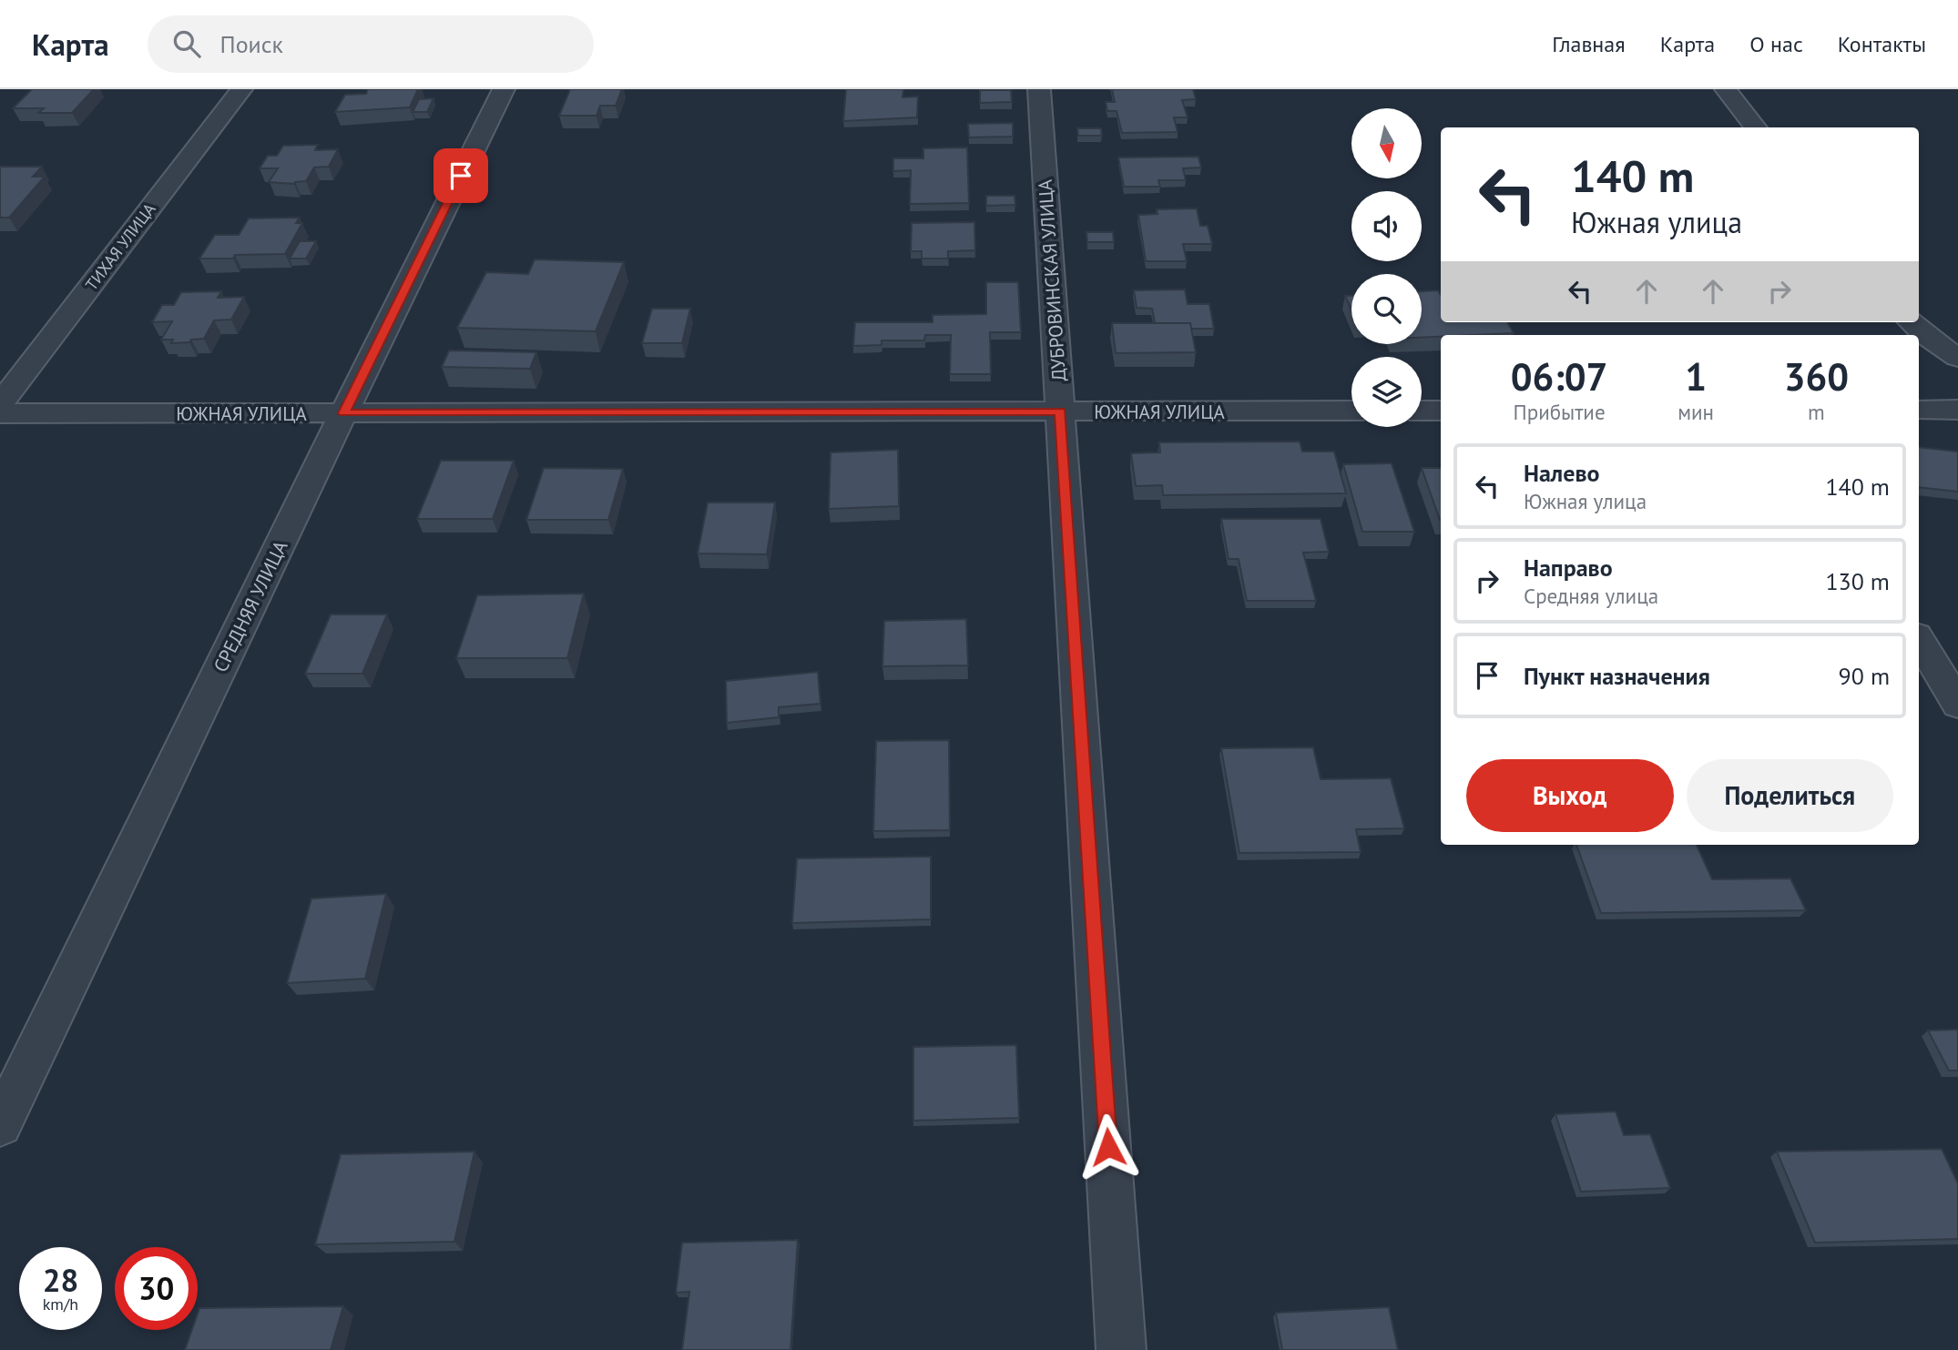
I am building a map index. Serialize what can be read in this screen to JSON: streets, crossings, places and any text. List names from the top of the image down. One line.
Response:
{"streets":{"street":["ТИХАЯ УЛИЦА","ДУБРОВИНСКАЯ УЛИЦА","ЮЖНАЯ УЛИЦА","СРЕДНЯЯ УЛИЦА"]},"crossings":[["ДУБРОВИНСКАЯ УЛИЦА","ЮЖНАЯ УЛИЦА"],["ЮЖНАЯ УЛИЦА","СРЕДНЯЯ УЛИЦА"]],"north":"bottom","page":{"header":"Карта","search":"Поиск","nav":["Главная","Карта","О нас","Контакты"],"turn":["140 m","Южная улица"],"eta":["06:07","Прибытие","1","мин","360","m"],"list":[{"name":"Налево","note":"Южная улица","value":"140 m"},{"name":"Направо","note":"Средняя улица","value":"130 m"},{"name":"Пункт назначения","value":"90 m"}],"buttons":["Выход","Поделиться"],"speed":"28 km/h","limit":"30"}}
